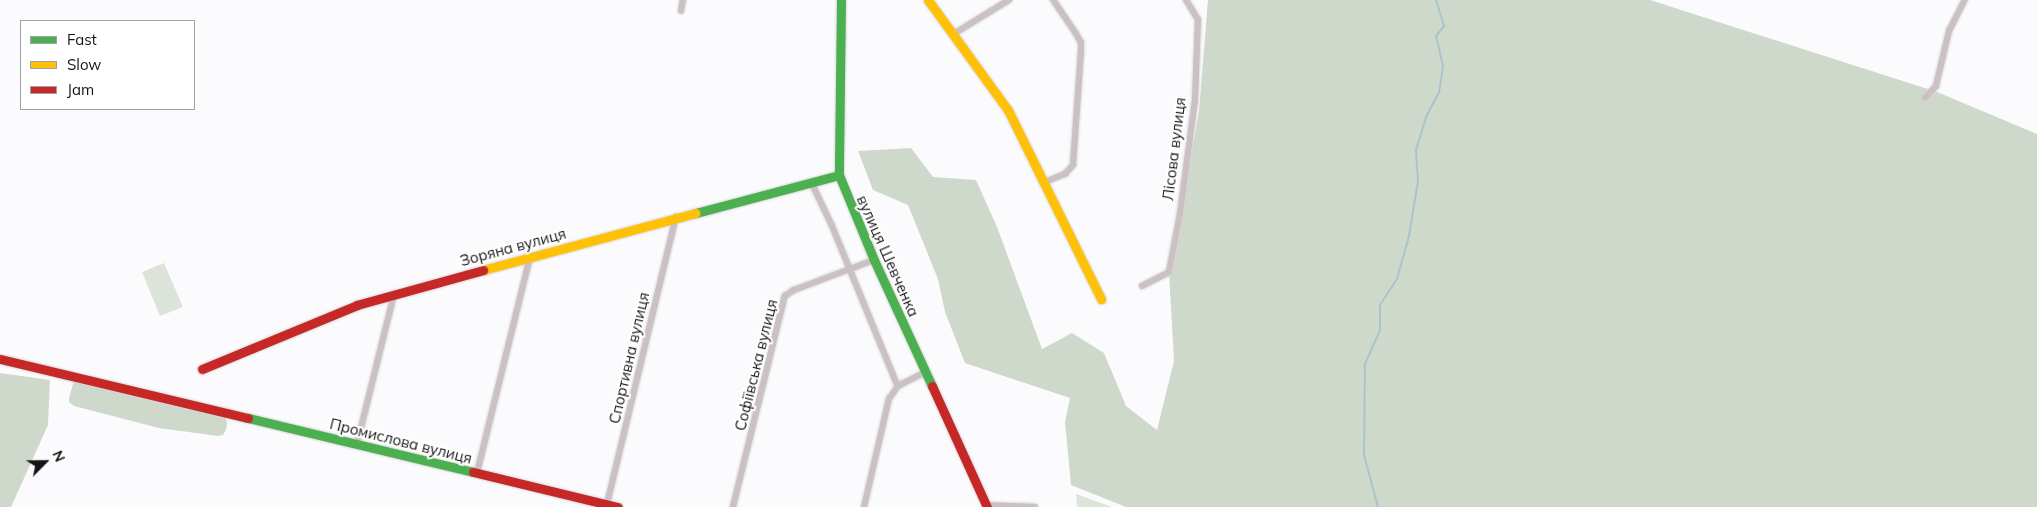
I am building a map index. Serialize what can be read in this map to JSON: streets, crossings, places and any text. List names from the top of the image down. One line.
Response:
{"streets":{"street":["Лісова вулиця","Зоряна вулиця","вулиця Шевченка","Спортивна вулиця","Софіївська вулиця","Промислова вулиця"]},"crossings":[["Зоряна вулиця","вулиця Шевченка"],["Зоряна вулиця","Спортивна вулиця"],["Спортивна вулиця","Промислова вулиця"]],"legend":["Fast","Slow","Jam"],"north":"top right"}
